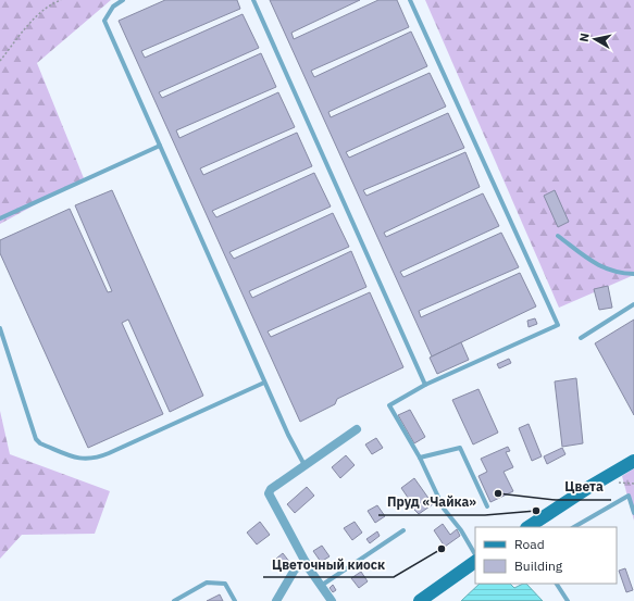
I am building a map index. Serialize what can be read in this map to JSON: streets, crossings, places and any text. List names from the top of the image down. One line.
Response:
{"places":["Цвета","Пруд «Чайка»","Цветочный киоск"],"legend":["Road","Building"],"north":"left"}
